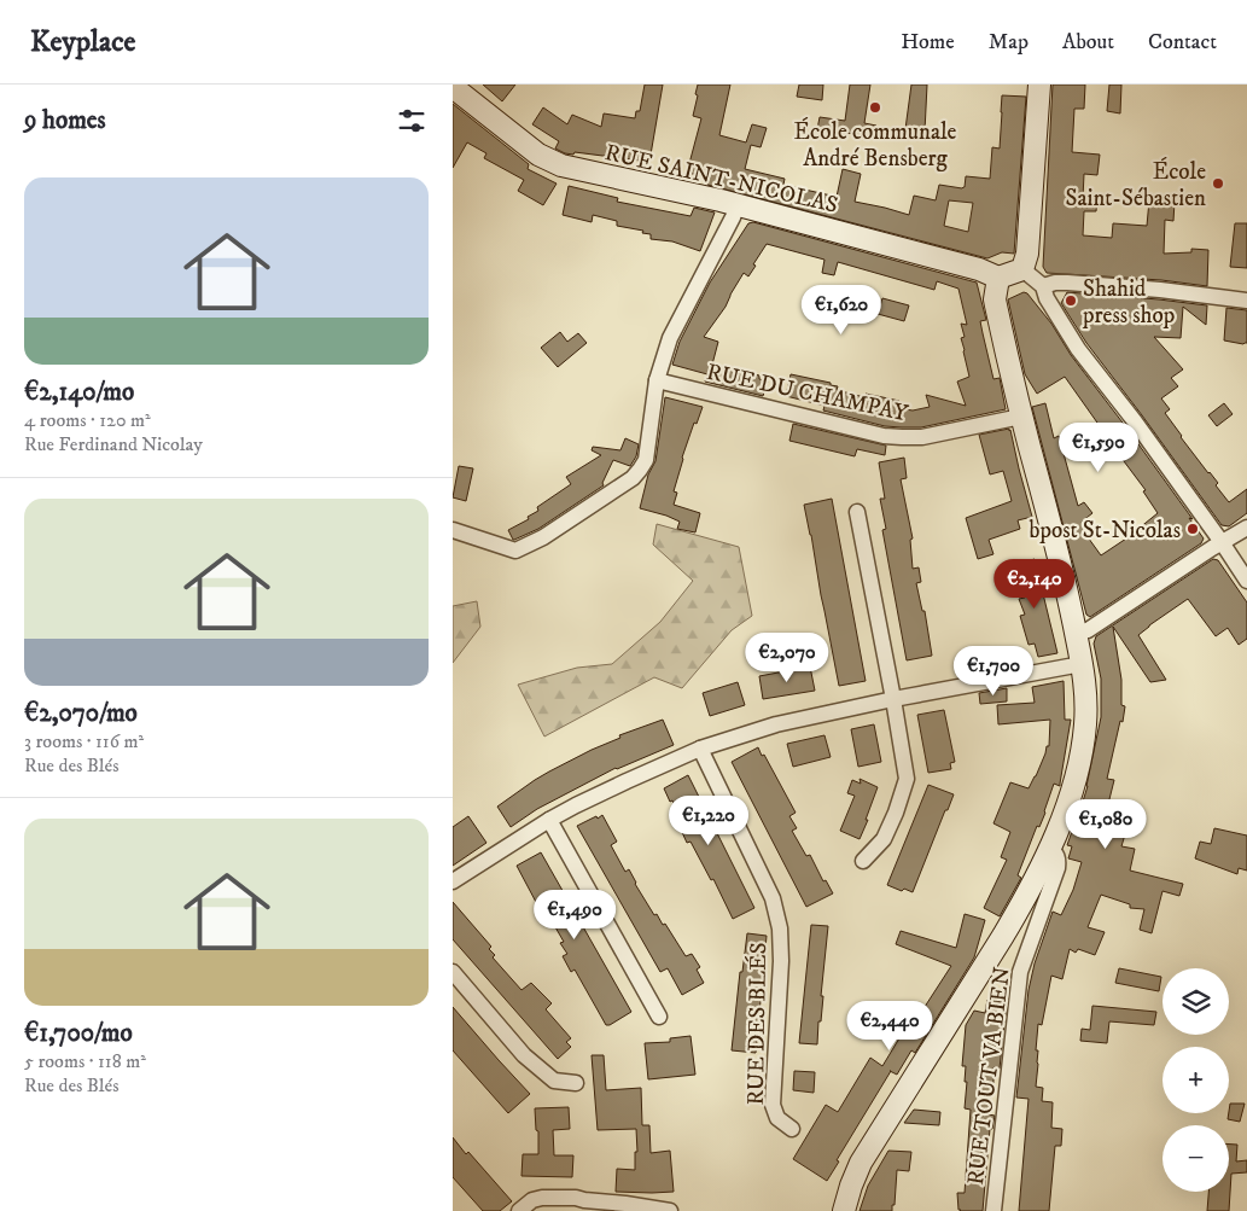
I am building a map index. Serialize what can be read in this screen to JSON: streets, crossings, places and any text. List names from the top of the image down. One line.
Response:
{"streets":{"street":["RUE SAINT-NICOLAS","RUE DU CHAMPAY","RUE DES BLÉS","RUE TOUT VA BIEN"]},"places":["École communale André Bensberg","École Saint-Sébastien","Shahid press shop","bpost St-Nicolas"],"page":{"header":"Keyplace","nav":["Home","Map","About","Contact"],"heading":"9 homes","list":[{"name":"€2,140/mo","note":"4 rooms · 120 m² · Rue Ferdinand Nicolay"},{"name":"€2,070/mo","note":"3 rooms · 116 m² · Rue des Blés"},{"name":"€1,700/mo","note":"5 rooms · 118 m² · Rue des Blés"}],"price":["€1,620","€1,590","€2,140","€2,070","€1,700","€1,220","€1,080","€1,490","€2,440"],"map_buttons":["+","−"]}}
